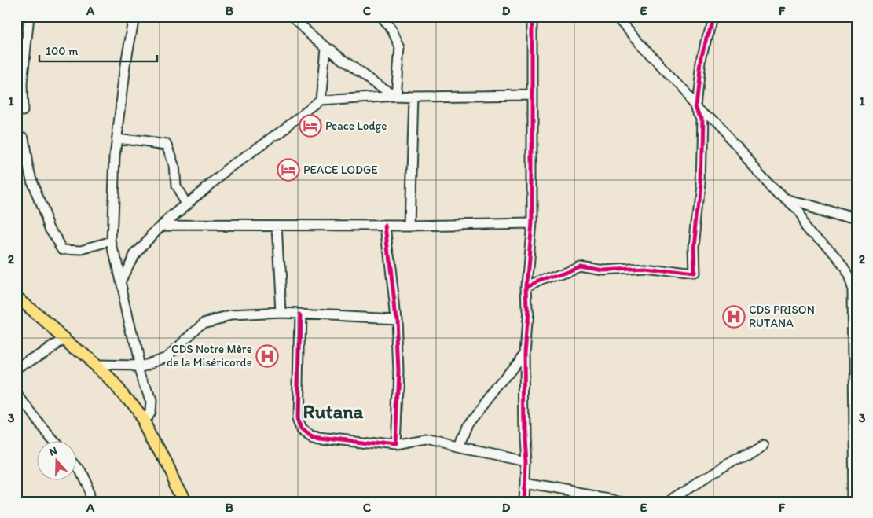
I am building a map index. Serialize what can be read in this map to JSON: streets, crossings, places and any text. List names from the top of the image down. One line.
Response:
{"districts":["Rutana"],"places":{"hotel":["Peace Lodge","PEACE LODGE"],"hospital":["CDS PRISON RUTANA","CDS Notre Mère de la Miséricorde"]},"scale_bar":"100 m","north":"top","grid":{"columns":["A","B","C","D","E","F"],"rows":["1","2","3"]}}
